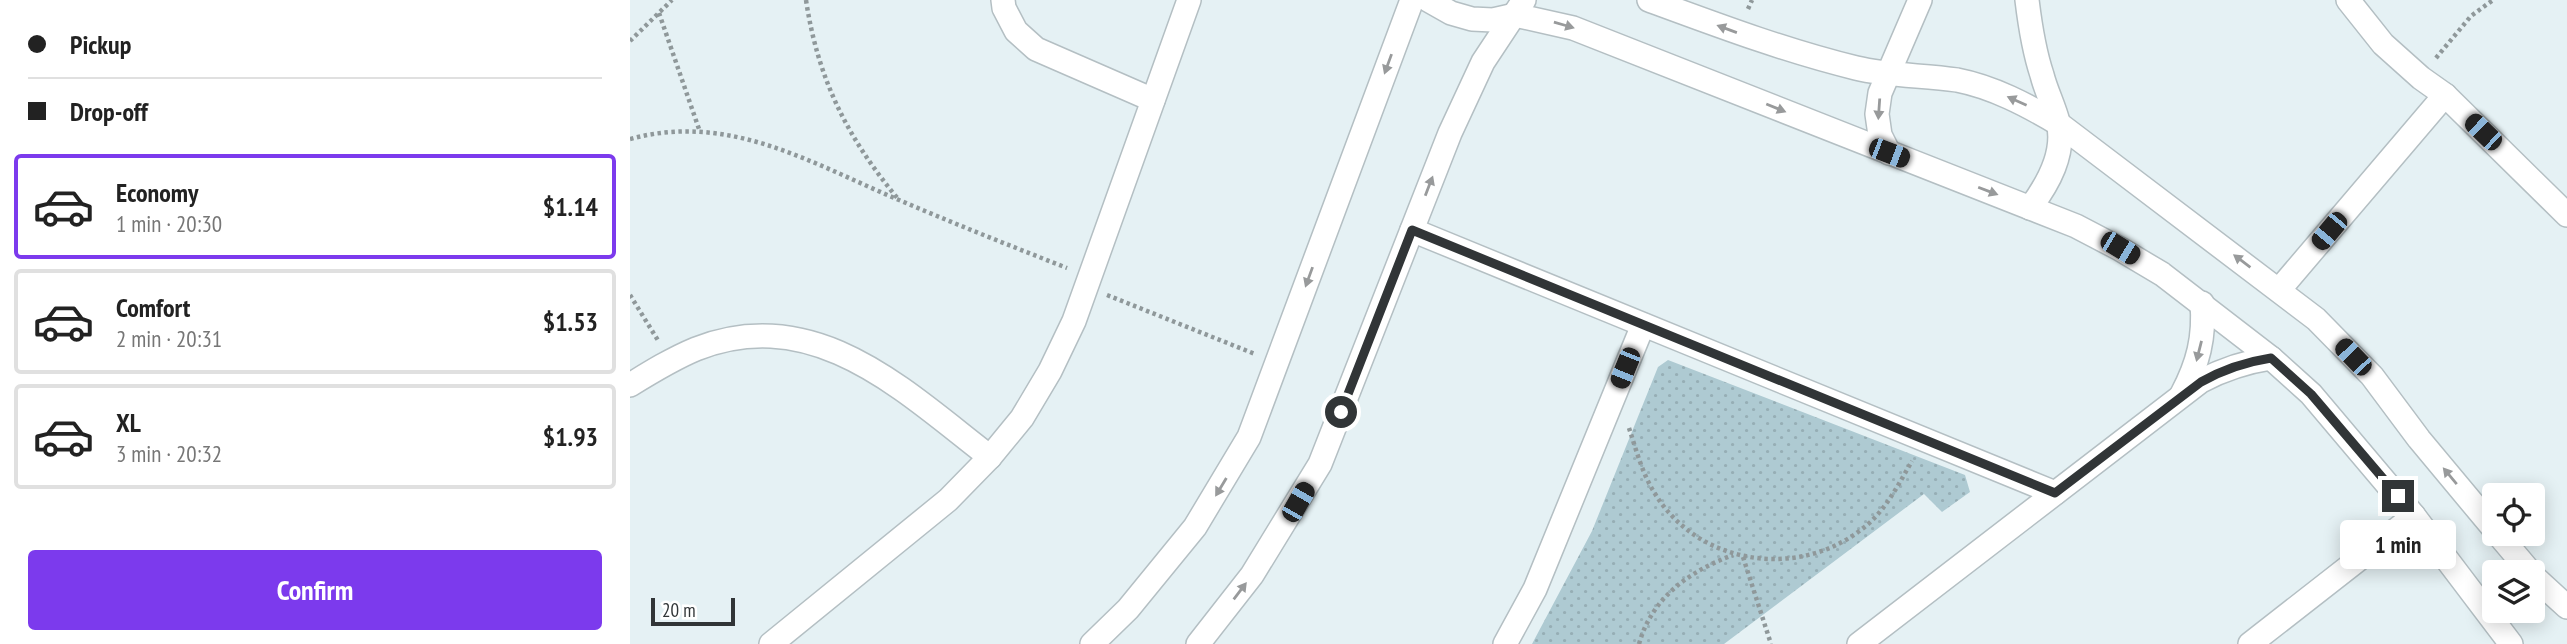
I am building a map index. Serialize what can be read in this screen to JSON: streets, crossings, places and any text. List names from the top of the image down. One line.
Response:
{"scale_bar":"20 m","page":{"banner":["Pickup","Drop-off"],"list":[{"name":"Economy","note":"1 min · 20:30","value":"$1.14"},{"name":"Comfort","note":"2 min · 20:31","value":"$1.53"},{"name":"XL","note":"3 min · 20:32","value":"$1.93"}],"bubble":"1 min","buttons":"Confirm","scale":"20 m"}}
